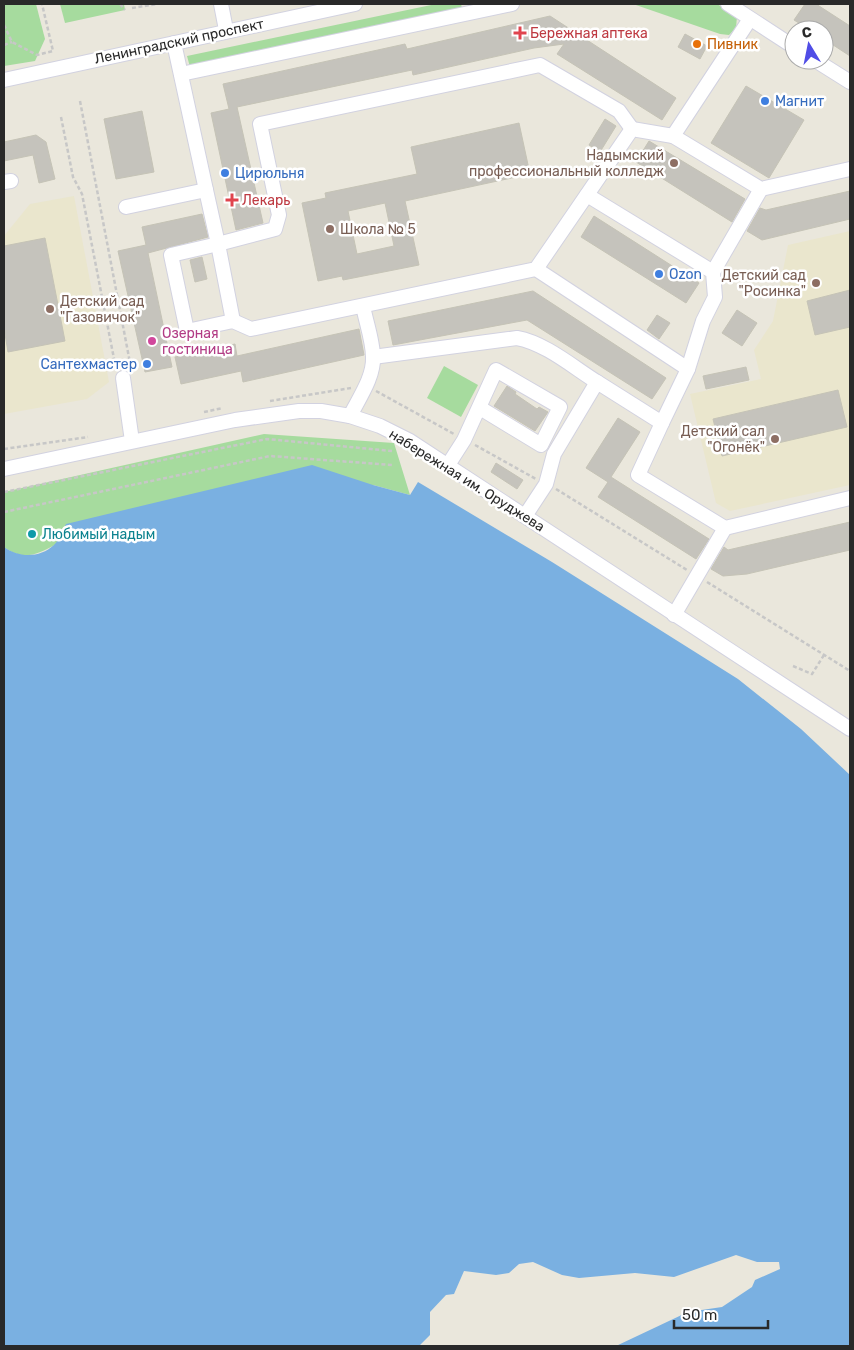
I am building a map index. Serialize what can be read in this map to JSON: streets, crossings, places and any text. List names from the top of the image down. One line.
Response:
{"streets":{"street":["Ленинградский проспект","набережная им. Оруджева"]},"places":{"health":["Бережная аптека","Лекарь"],"other":["Пивник","Магнит","Надымский профессиональный колледж","Цирюльня","Школа № 5","Ozon","Детский сад \"Росинка\"","Детский сад \"Газовичок\"","Озерная гостиница","Сантехмастер","Детский сал \"Огонёк\"","Любимый надым"]},"scale_bar":"50 m","north":"top"}
